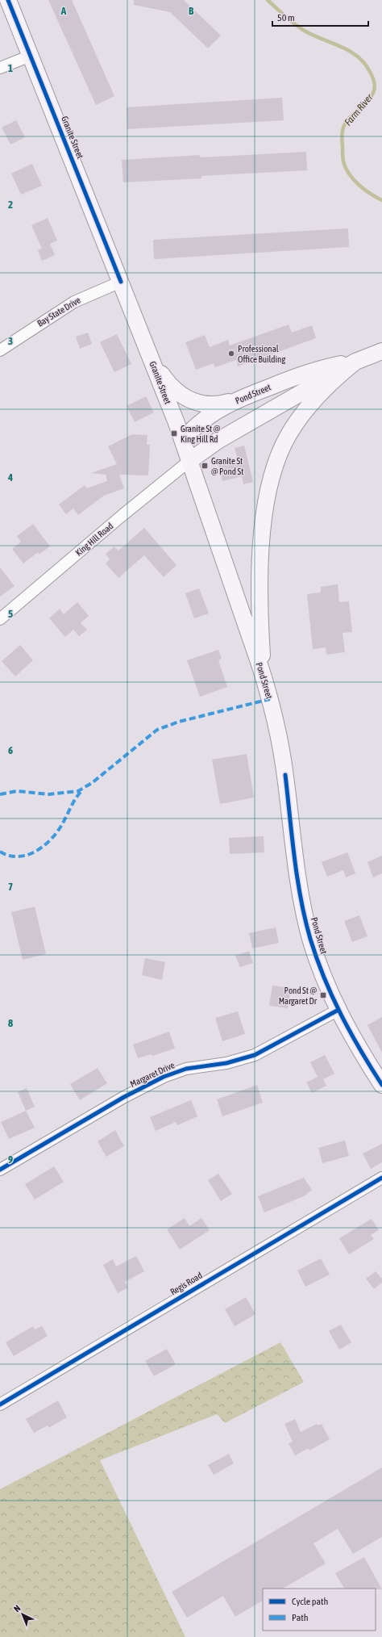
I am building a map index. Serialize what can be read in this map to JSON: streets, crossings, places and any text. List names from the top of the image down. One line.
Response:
{"streets":{"main road":["Granite Street","Pond Street"],"street":["Bay State Drive","King Hill Road","Margaret Drive","Regis Road"]},"crossings":[["Granite Street","Bay State Drive"],["Granite Street","Pond Street"],["Pond Street","King Hill Road"],["Pond Street","Margaret Drive"]],"water":["Farm River"],"places":{"other":["Professional Office Building"],"transit":["Granite St @ King Hill Rd","Granite St @ Pond St","Pond St @ Margaret Dr"]},"legend":["Cycle path","Path"],"scale_bar":"50 m","north":"top left","grid":{"columns":["A","B"],"rows":["1","2","3","4","5","6","7","8","9"]}}
